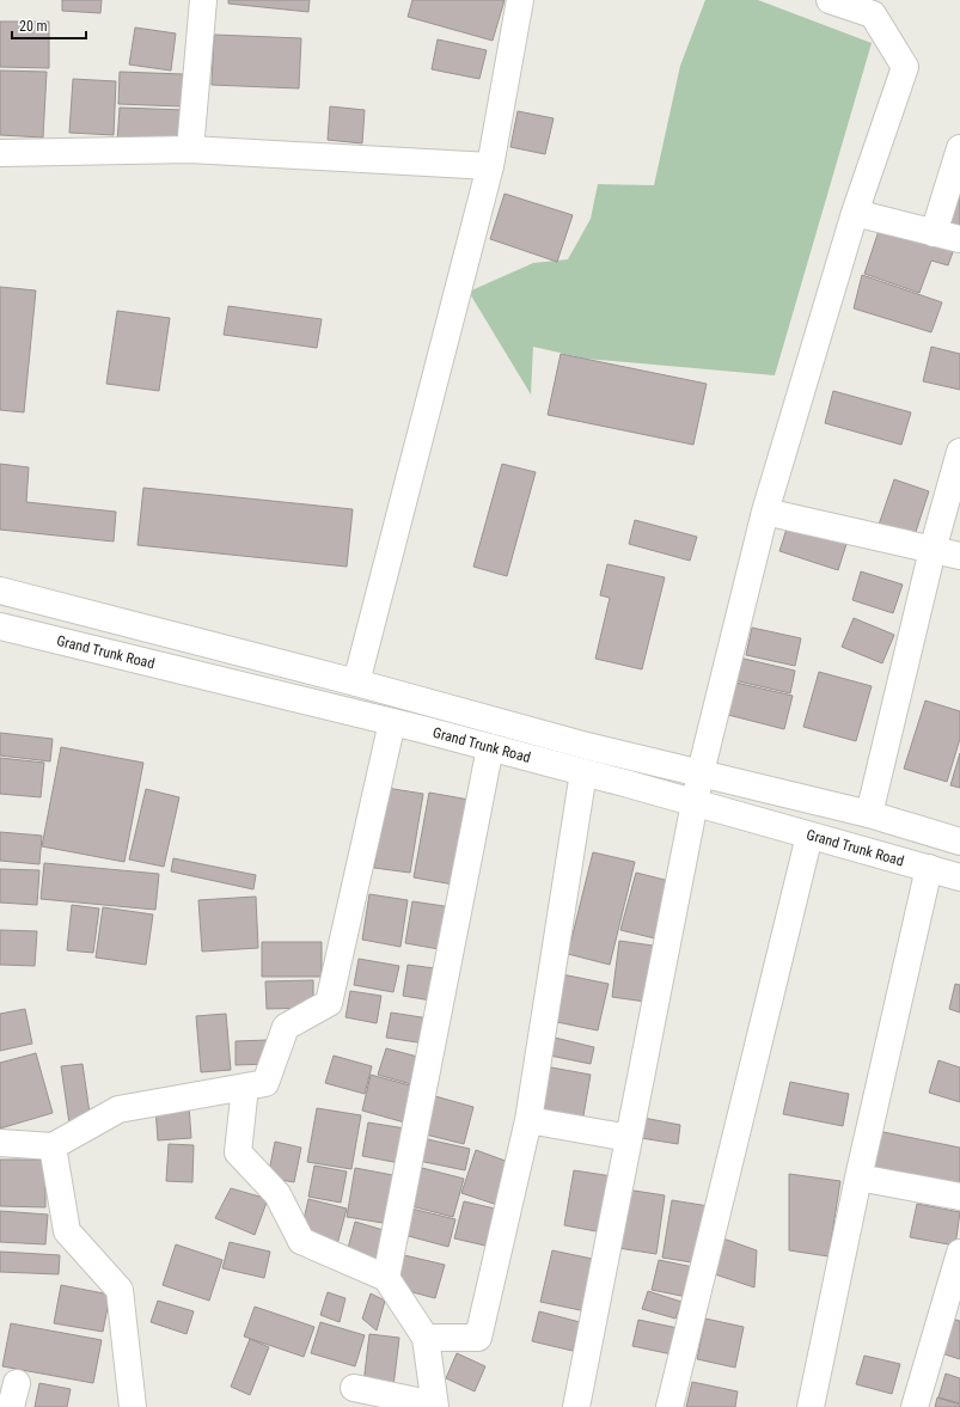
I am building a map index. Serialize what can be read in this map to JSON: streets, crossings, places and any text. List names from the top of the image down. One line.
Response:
{"streets":{"street":["Grand Trunk Road"]},"scale_bar":"20 m"}
